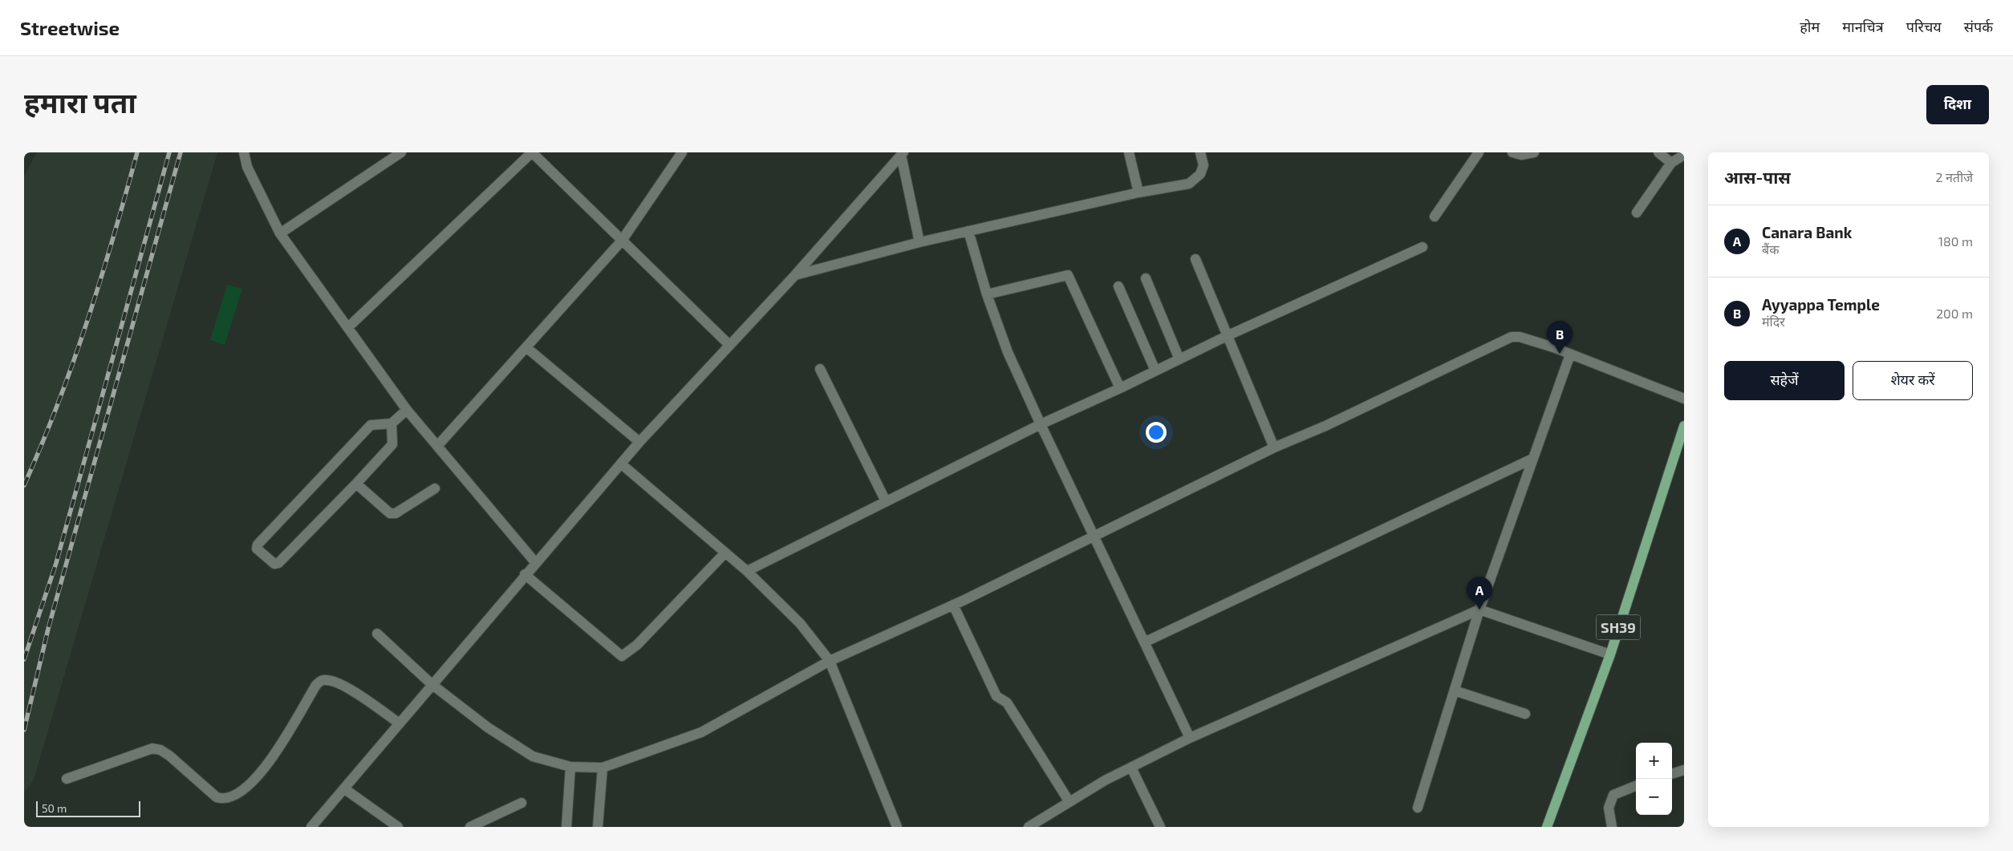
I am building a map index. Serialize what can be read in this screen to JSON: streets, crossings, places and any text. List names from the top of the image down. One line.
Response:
{"streets":{"main road":["SH39"]},"scale_bar":"50 m","page":{"header":"Streetwise","nav":["होम","मानचित्र","परिचय","संपर्क"],"title":"हमारा पता","buttons":["दिशा",["सहेजें","शेयर करें"]],"heading":["आस-पास","2 नतीजे"],"list":[{"mark":"A","name":"Canara Bank","note":"बैंक","value":"180 m"},{"mark":"B","name":"Ayyappa Temple","note":"मंदिर","value":"200 m"}],"pins":["B","A"],"map_buttons":["+","−"],"scale":"50 m"}}
